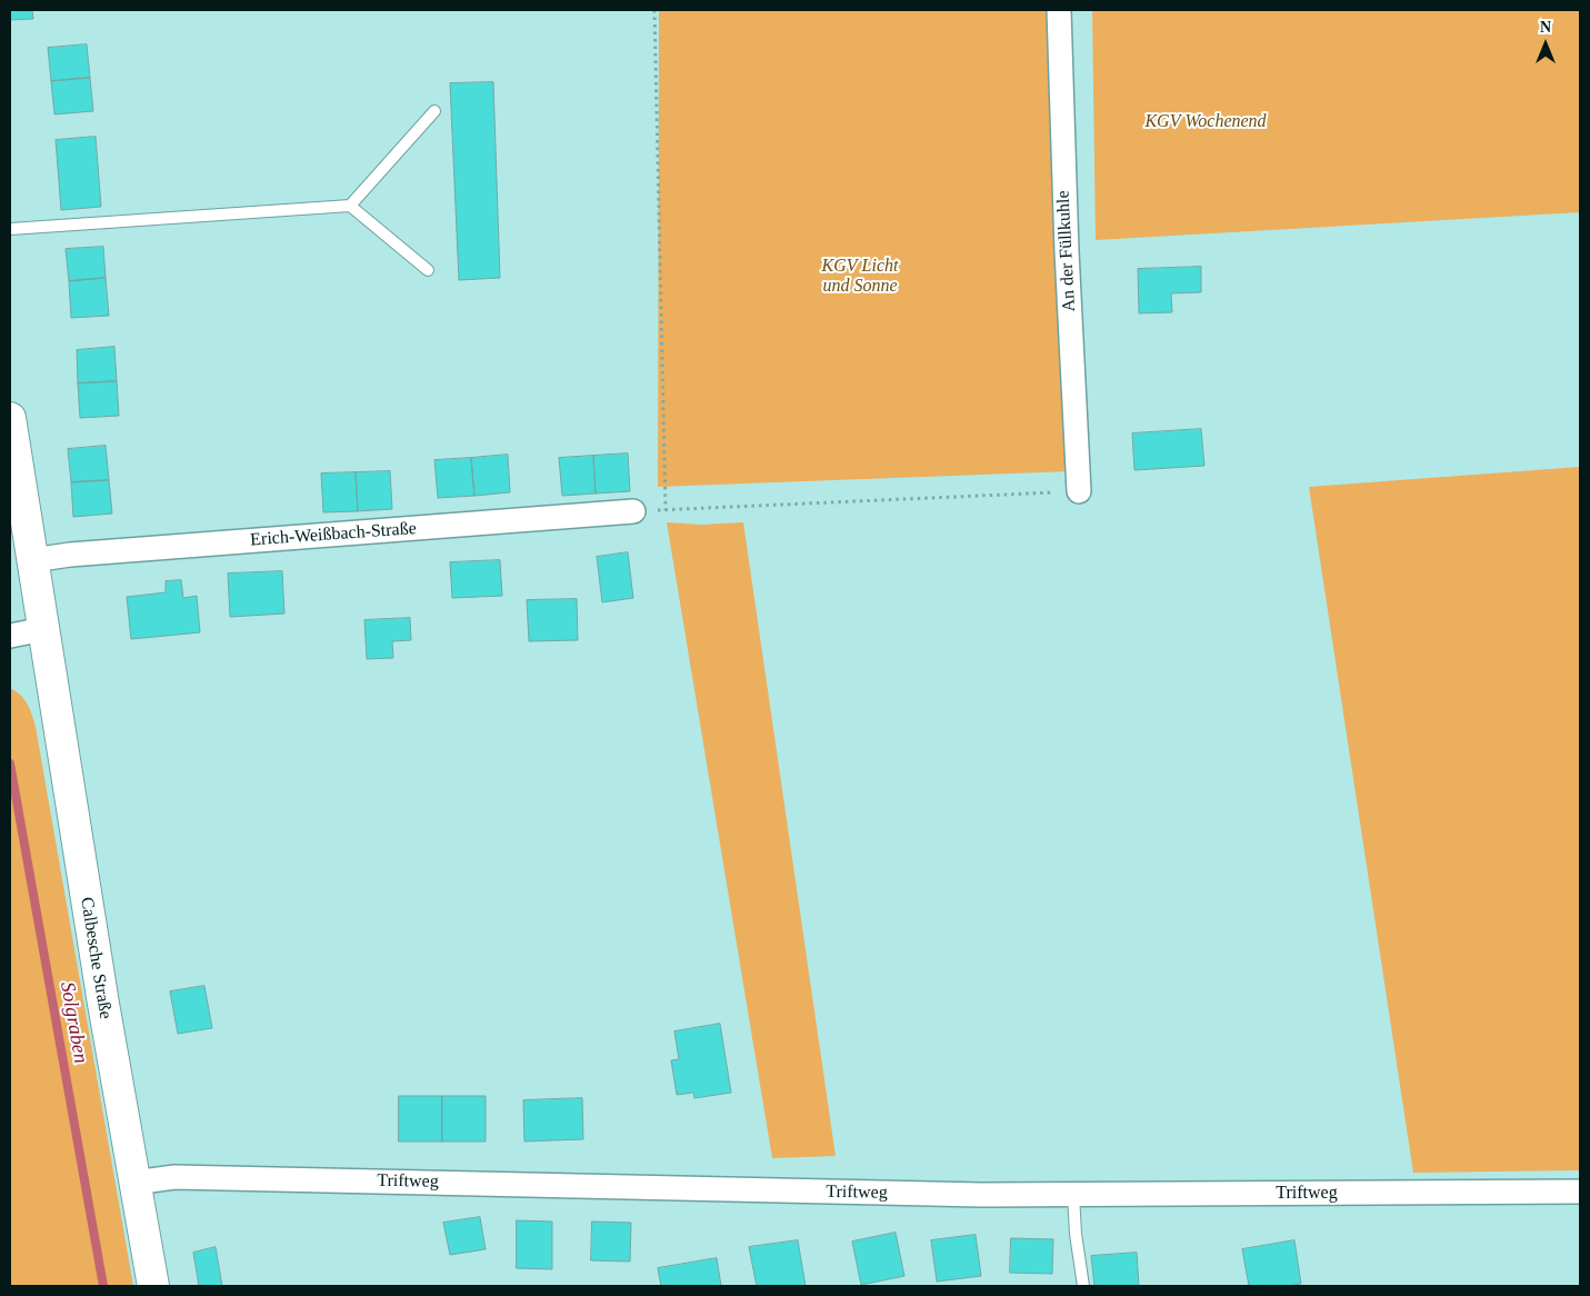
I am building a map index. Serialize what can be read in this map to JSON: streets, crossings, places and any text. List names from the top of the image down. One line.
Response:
{"streets":{"main road":["Calbesche Straße"],"street":["An der Füllkuhle","Erich-Weißbach-Straße","Triftweg"]},"crossings":[["Erich-Weißbach-Straße","Calbesche Straße"],["Calbesche Straße","Triftweg"]],"water":["Solgraben"],"parks":["KGV Wochenend","KGV Licht und Sonne"],"north":"top"}
